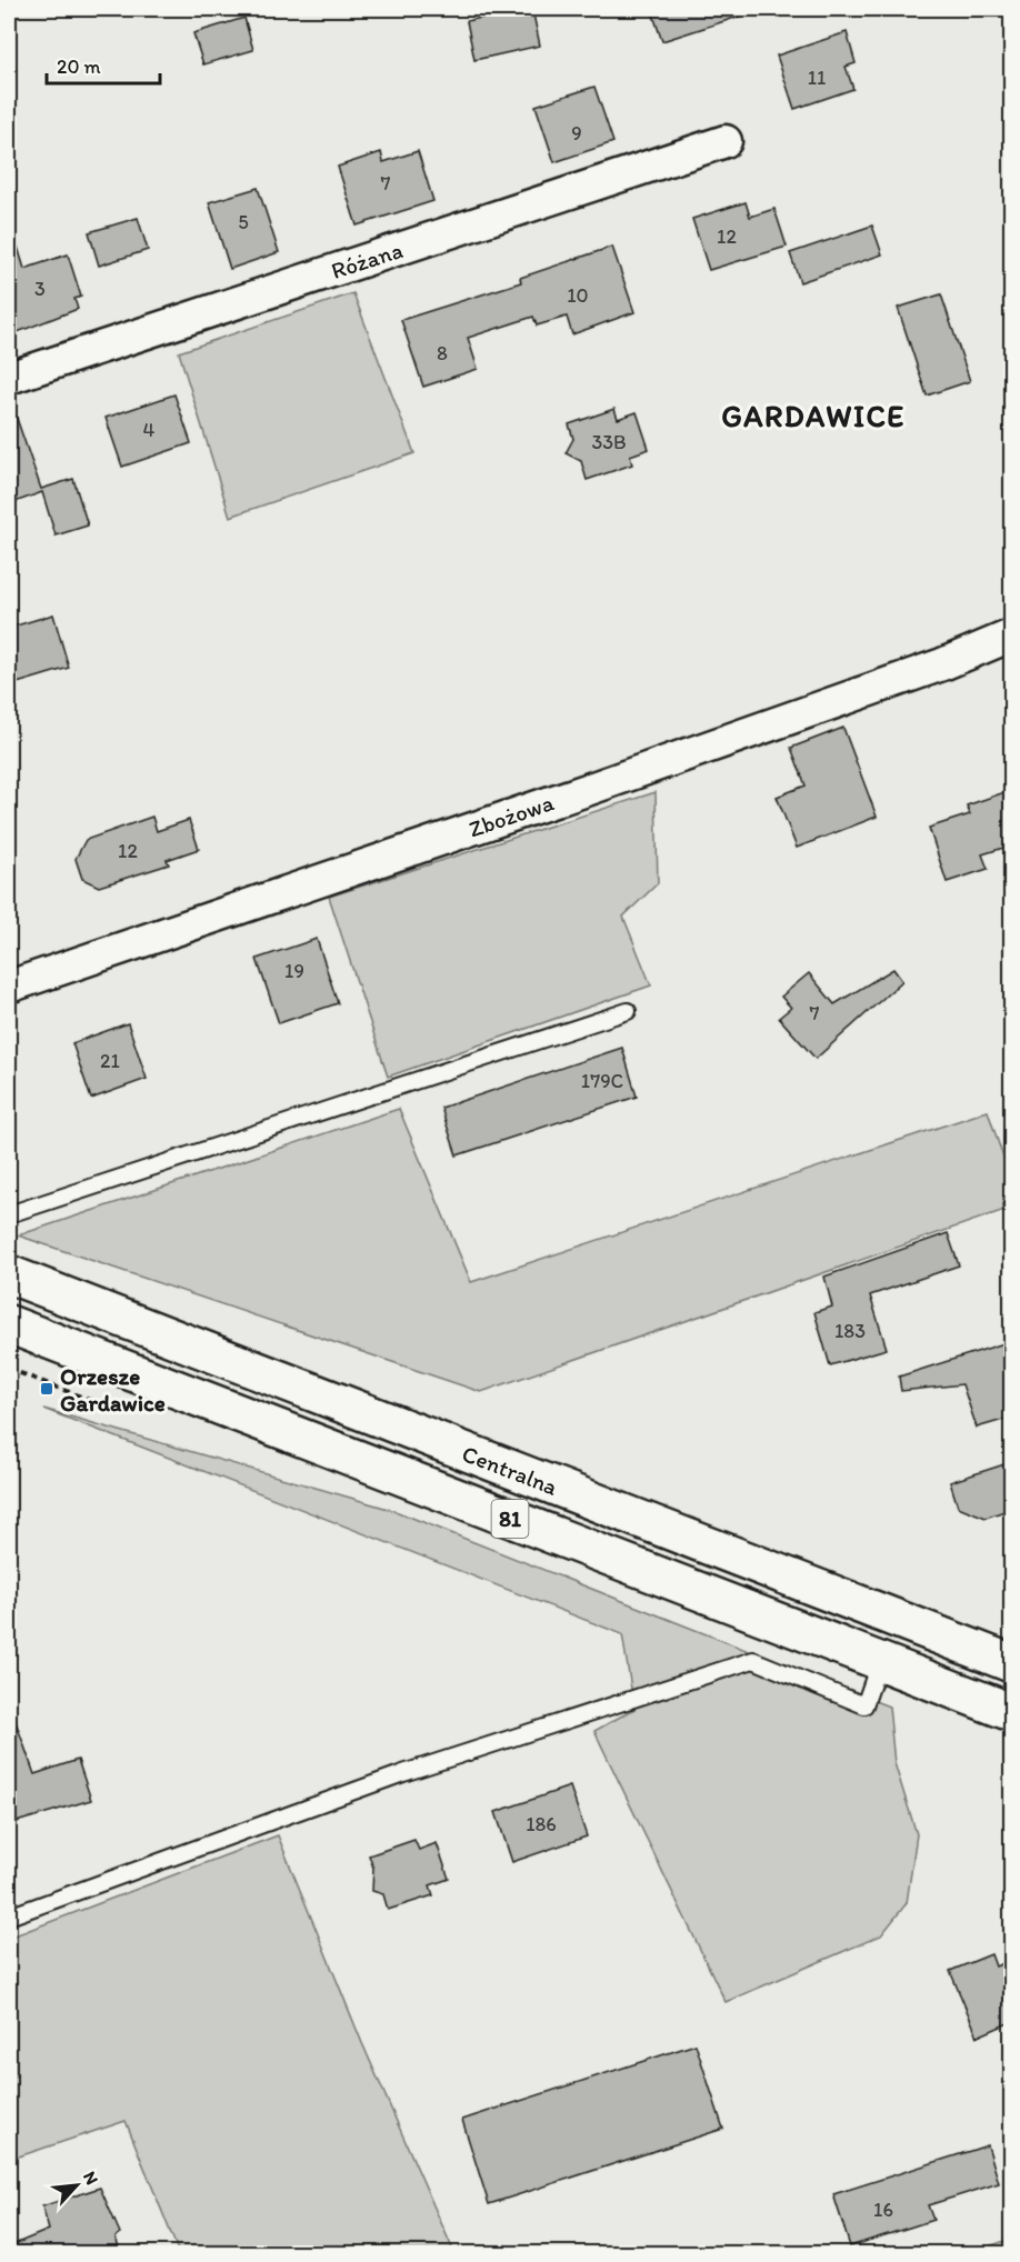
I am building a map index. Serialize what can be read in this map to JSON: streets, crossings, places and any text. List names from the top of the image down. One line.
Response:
{"streets":{"main road":["Centralna","81"],"street":["Różana","Zbożowa"]},"districts":["GARDAWICE"],"places":{"transit":["Orzesze Gardawice"]},"house_numbers":["11","9","7","5","12","3","10","8","4","33B","12","19","7","21","179C","183","186","16"],"scale_bar":"20 m","north":"top right"}
